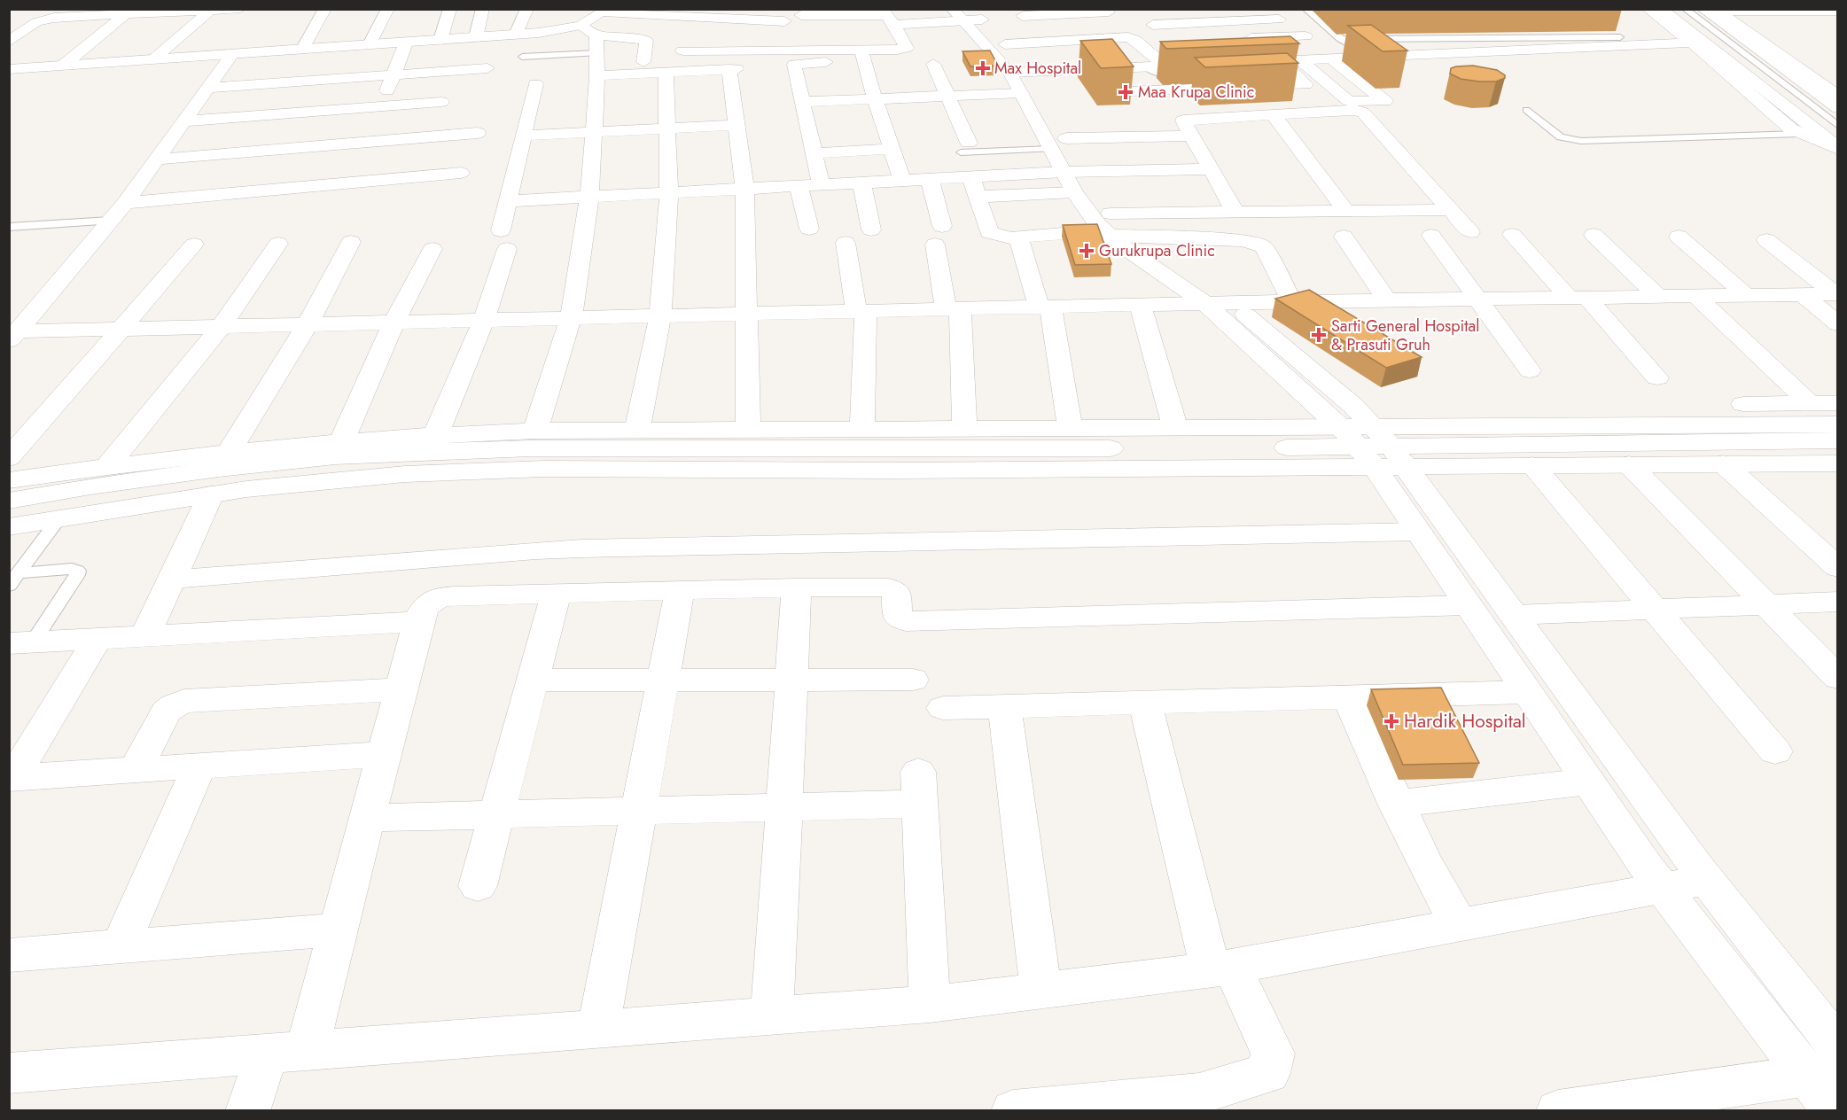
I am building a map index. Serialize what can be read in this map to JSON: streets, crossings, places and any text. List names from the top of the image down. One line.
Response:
{"places":{"health":["Max Hospital","Maa Krupa Clinic","Gurukrupa Clinic","Sarti General Hospital & Prasuti Gruh","Hardik Hospital"]}}
